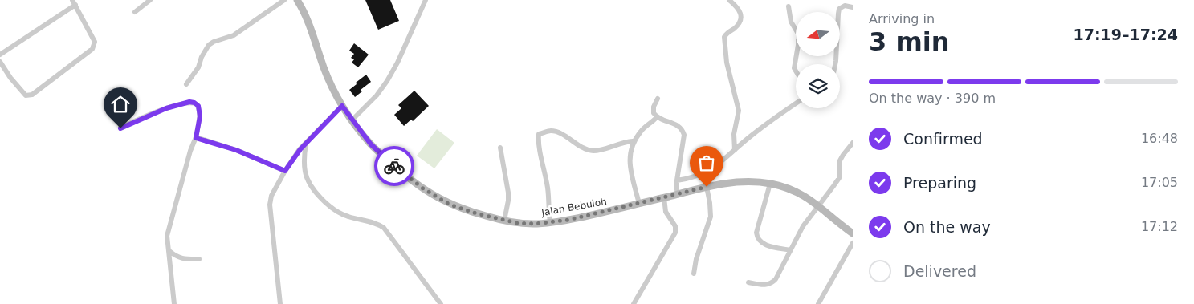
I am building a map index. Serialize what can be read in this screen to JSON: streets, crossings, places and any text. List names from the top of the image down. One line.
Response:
{"streets":{"main road":["Jalan Bebuloh"]},"north":"left","page":{"heading":["3 min","Arriving in","17:19–17:24"],"bar":"On the way · 390 m","list":[["Confirmed","16:48"],["Preparing","17:05"],["On the way","17:12"],"Delivered"]}}
